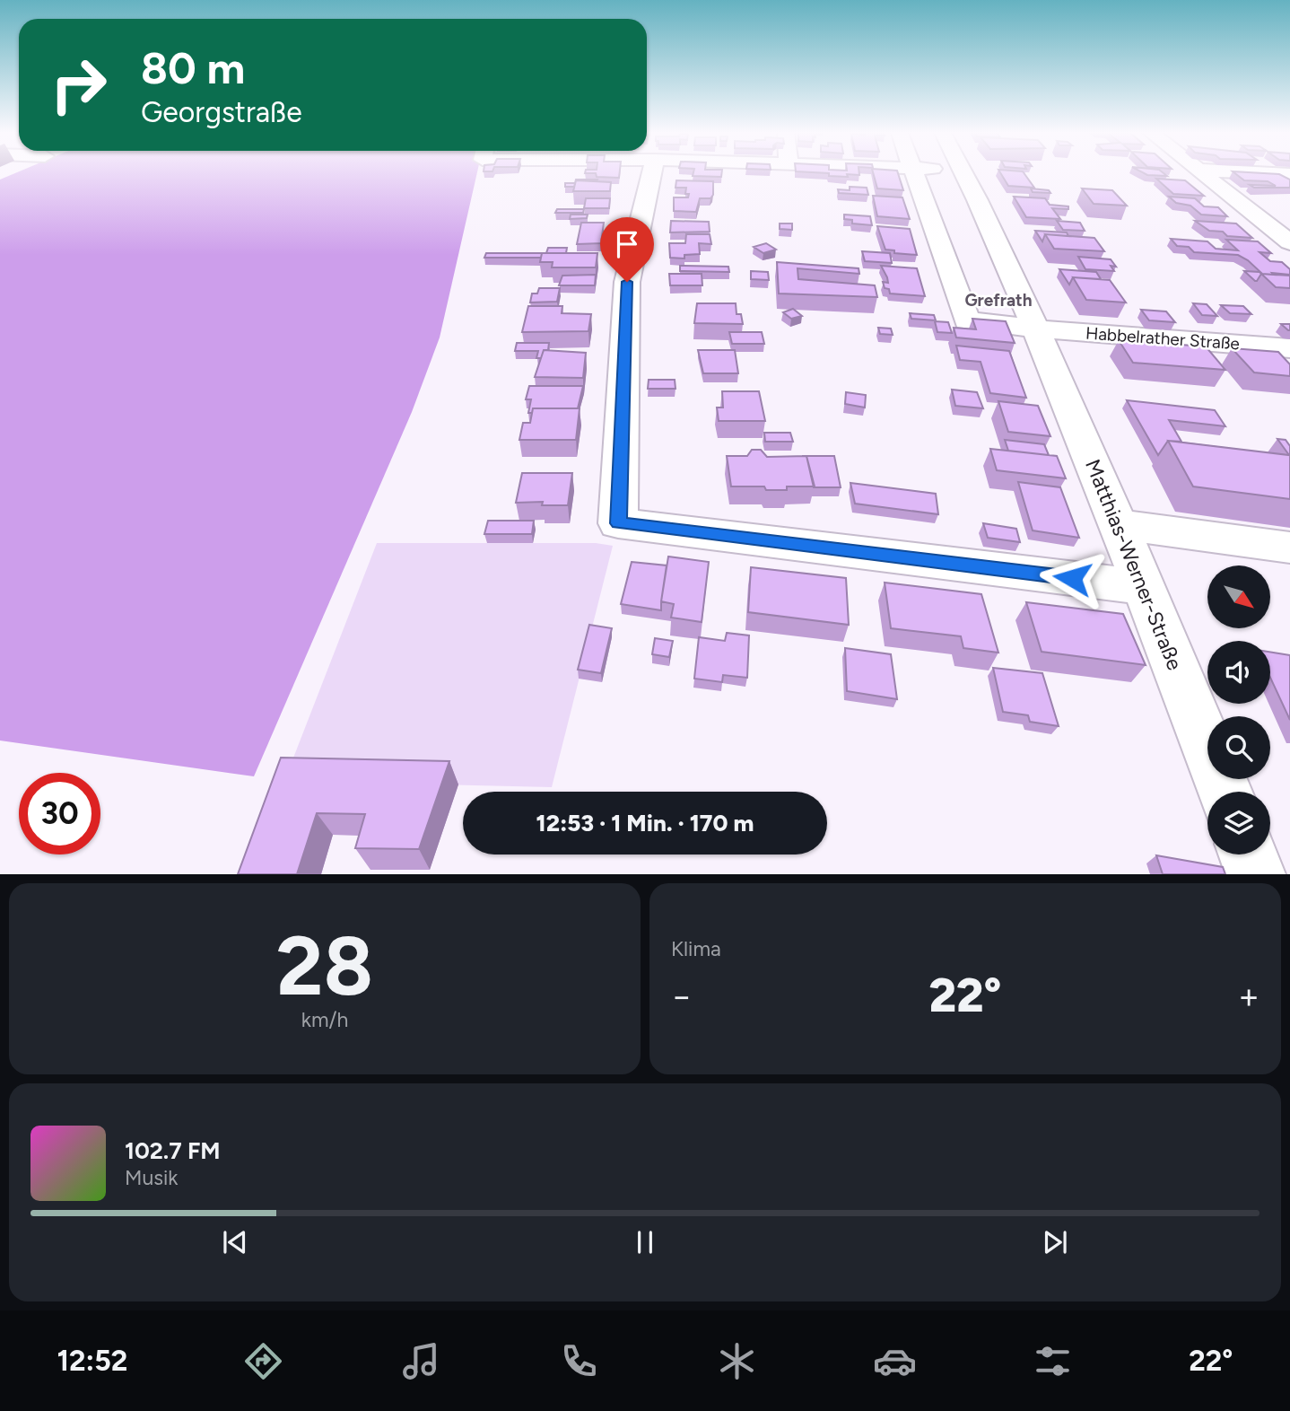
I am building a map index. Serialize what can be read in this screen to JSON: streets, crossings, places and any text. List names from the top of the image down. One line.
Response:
{"streets":{"street":["Habbelrather Straße","Matthias-Werner-Straße"]},"crossings":[["Habbelrather Straße","Matthias-Werner-Straße"]],"districts":["Grefrath"],"north":"bottom right","page":{"turn":["80 m","Georgstraße"],"limit":"30","trip":"12:53 · 1 Min. · 170 m","tile":[["28","km/h"],"Klima"],"heat":["−","22°","+"],"song":["102.7 FM","Musik"],"tabs":["12:52","22°"]}}
